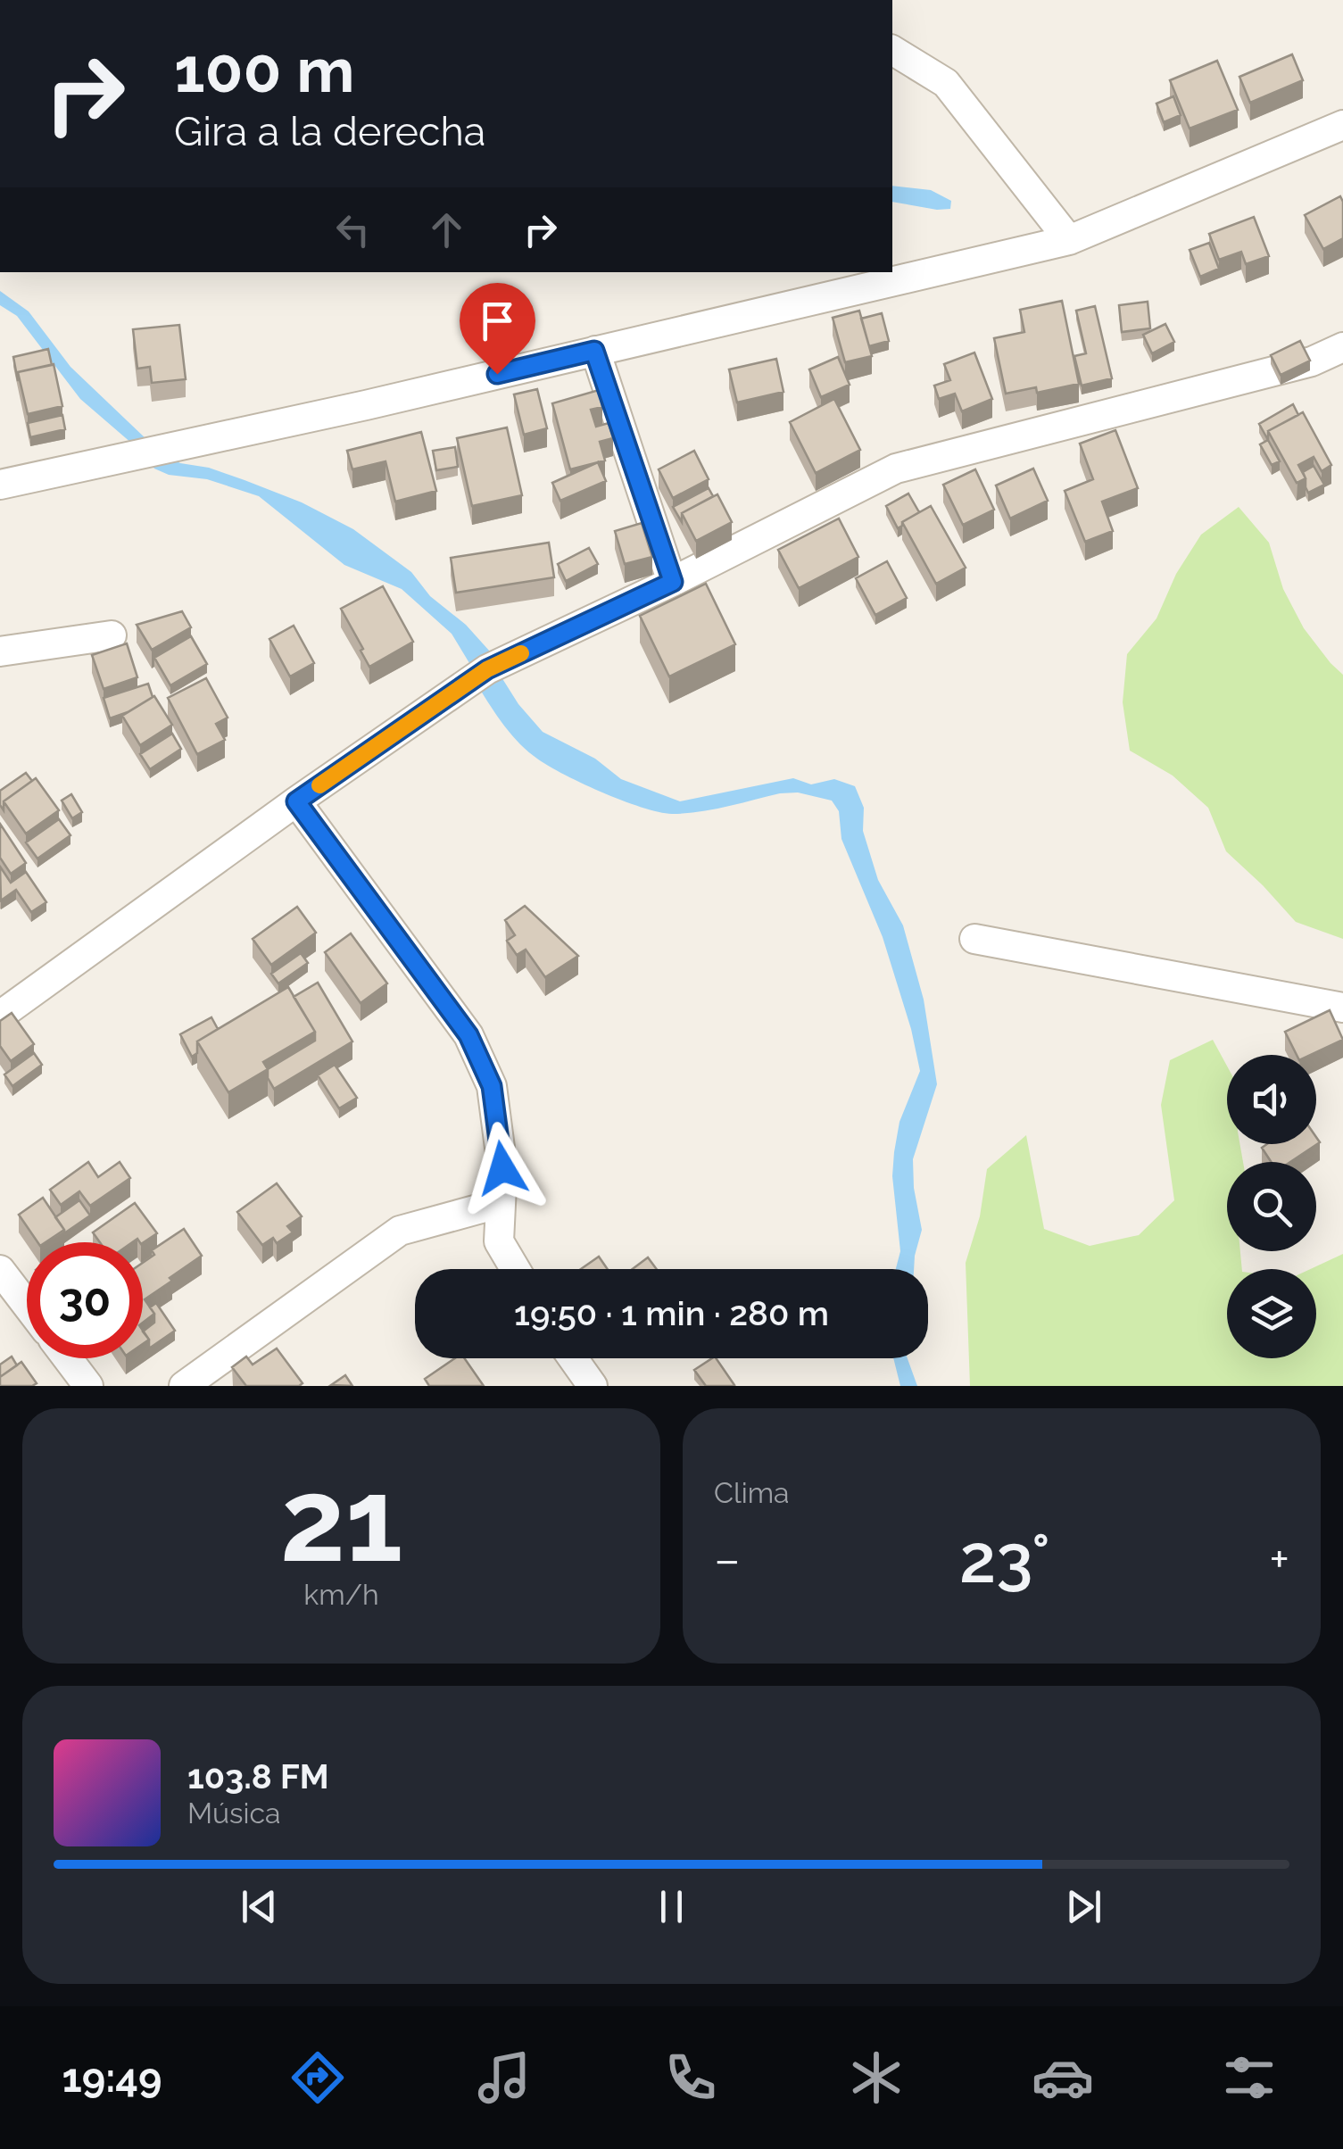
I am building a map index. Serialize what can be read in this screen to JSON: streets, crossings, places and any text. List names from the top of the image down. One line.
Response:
{"page":{"turn":["100 m","Gira a la derecha"],"limit":"30","trip":"19:50 · 1 min · 280 m","tile":[["21","km/h"],"Clima"],"heat":["−","23°","+"],"song":["103.8 FM","Música"],"tabs":"19:49"}}
